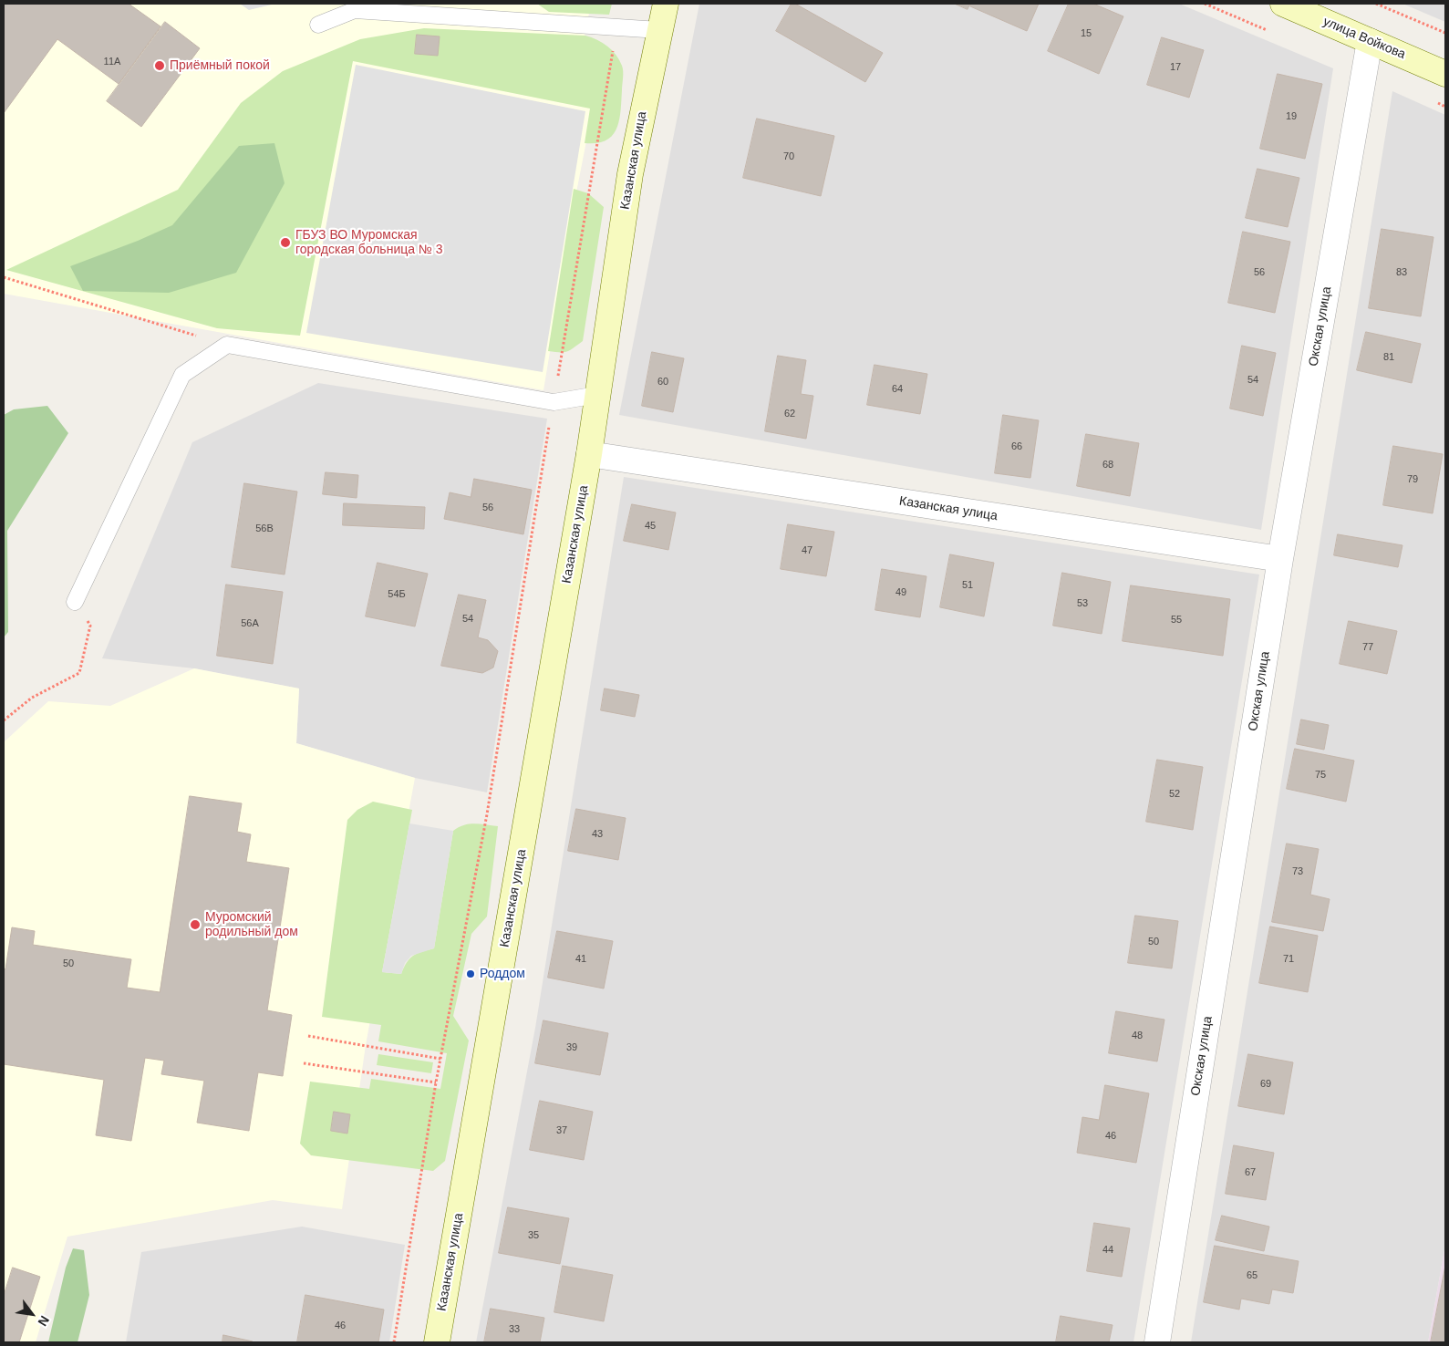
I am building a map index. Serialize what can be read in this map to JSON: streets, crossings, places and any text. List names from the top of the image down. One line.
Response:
{"streets":{"street":["улица Войкова","Казанская улица","Окская улица"]},"crossings":[["улица Войкова","Окская улица"],["Казанская улица","Окская улица"]],"places":["Приёмный покой","ГБУЗ ВО Муромская городская больница № 3","Муромский родильный дом","Роддом"],"house_numbers":["15","11А","17","19","70","56","83","81","54","60","64","62","66","68","79","56","45","56В","47","51","49","54Б","53","54","55","56А","77","75","52","43","73","50","41","71","50","48","39","69","37","46","67","35","44","65","46","33"],"north":"bottom right"}
